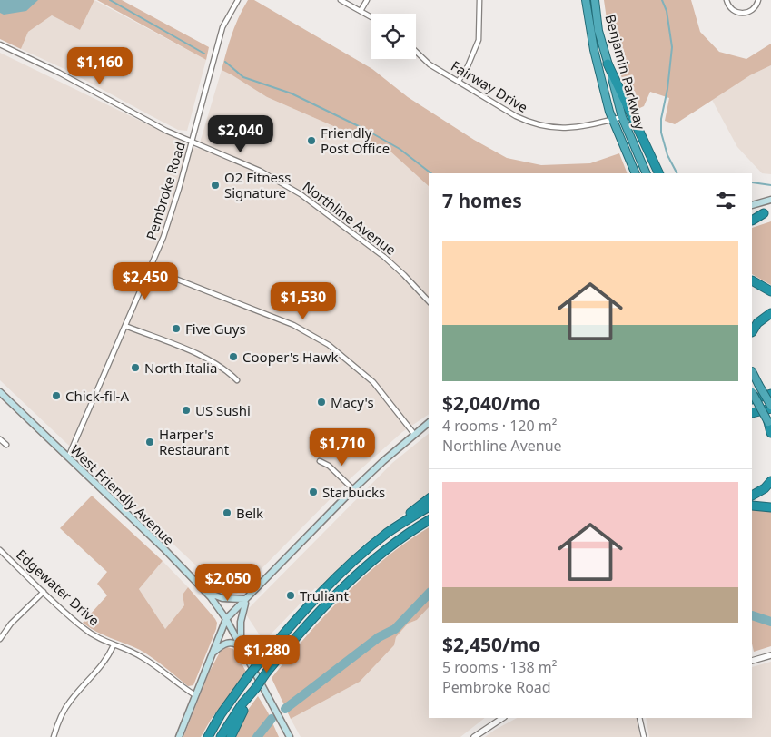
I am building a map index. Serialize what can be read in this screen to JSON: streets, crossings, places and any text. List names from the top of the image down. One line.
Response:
{"streets":{"highway":["Benjamin Parkway"],"main road":["West Friendly Avenue"],"street":["Fairway Drive","Pembroke Road","Northline Avenue","Edgewater Drive"]},"crossings":[["Benjamin Parkway","Fairway Drive"],["Pembroke Road","Northline Avenue"],["Pembroke Road","West Friendly Avenue"]],"places":["Friendly Post Office","O2 Fitness Signature","Five Guys","Cooper's Hawk","North Italia","Chick-fil-A","Macy's","US Sushi","Harper's Restaurant","Starbucks","Belk","Truliant"],"page":{"price":["$1,160","$2,040","$2,450","$1,530","$1,710","$2,050","$1,280"],"heading":"7 homes","list":[{"name":"$2,040/mo","note":"4 rooms · 120 m² · Northline Avenue"},{"name":"$2,450/mo","note":"5 rooms · 138 m² · Pembroke Road"}]}}
